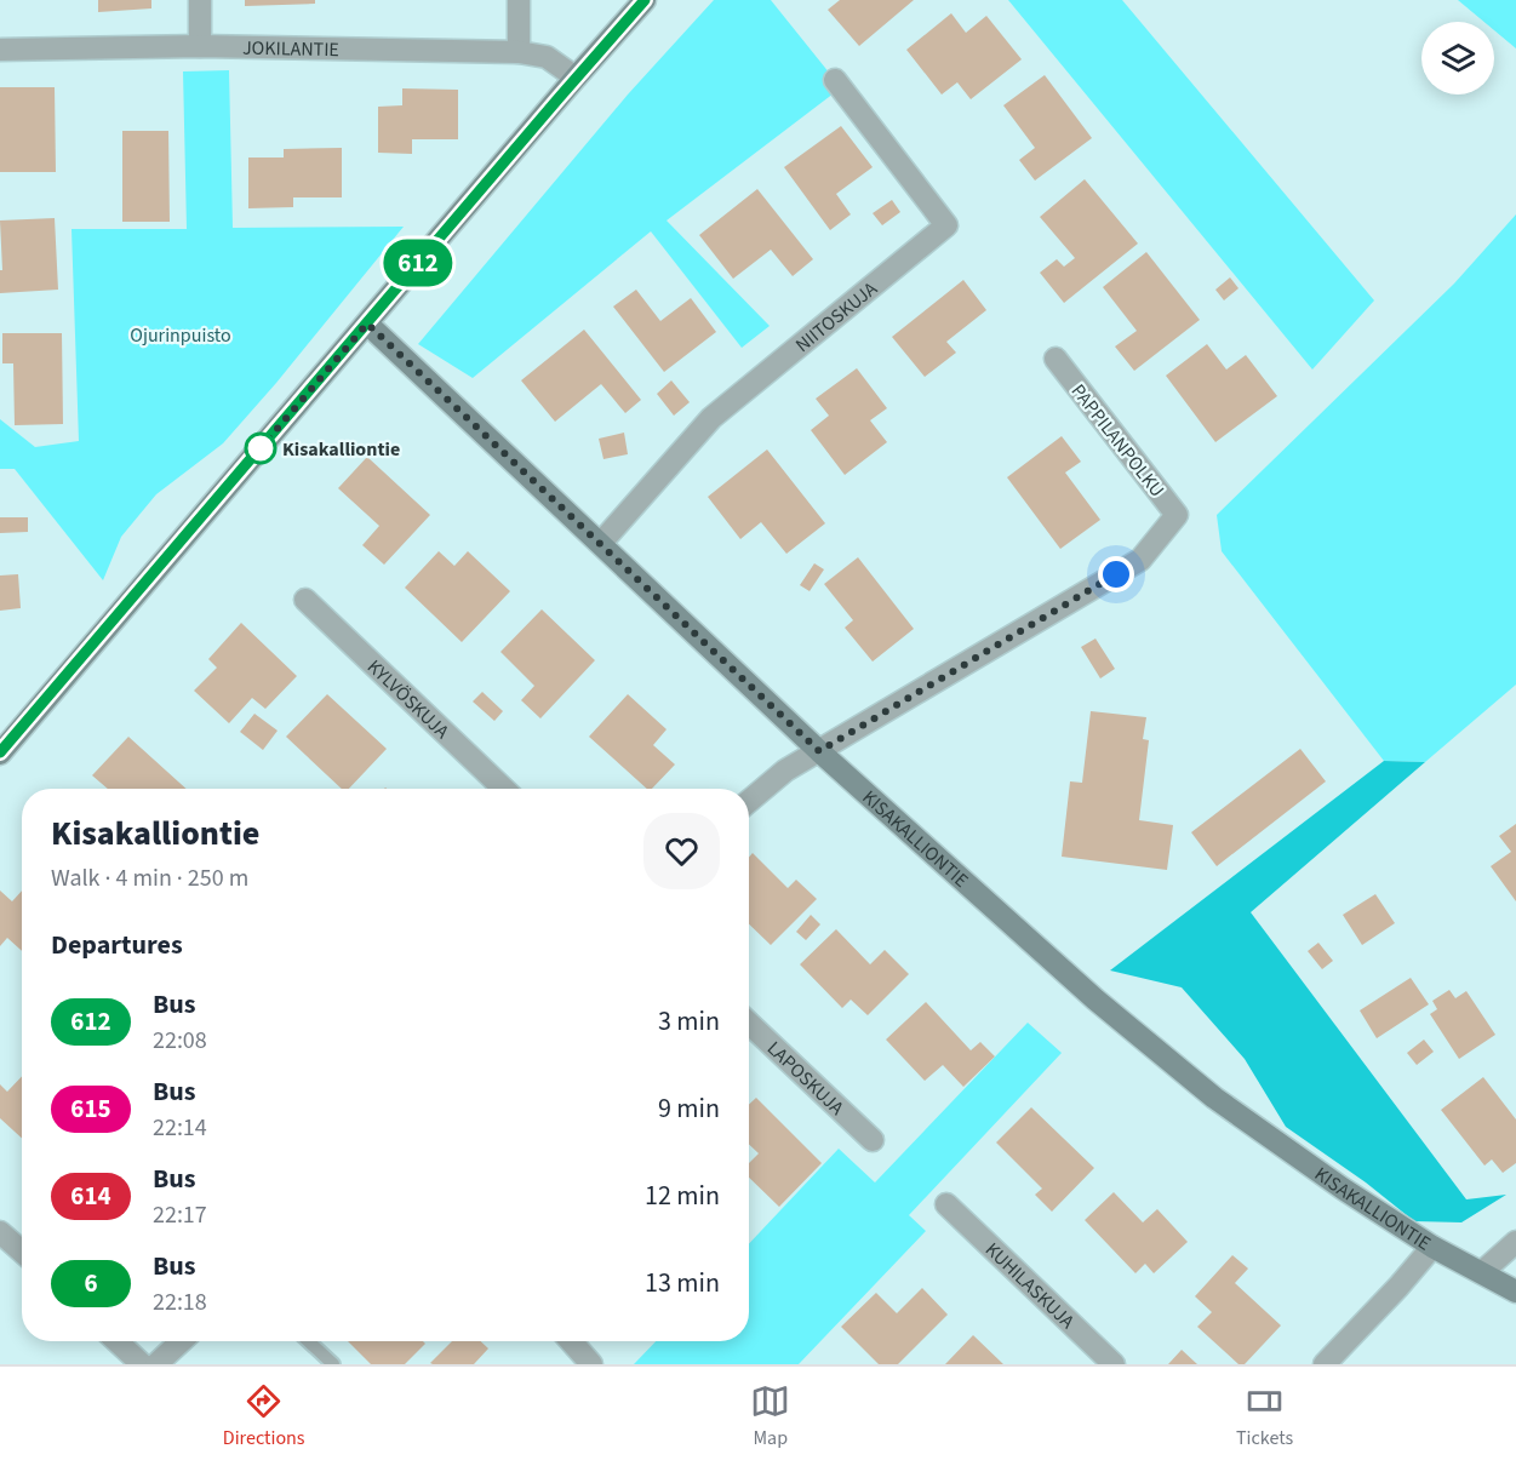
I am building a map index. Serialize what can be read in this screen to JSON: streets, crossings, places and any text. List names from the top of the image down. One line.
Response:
{"streets":{"street":["JOKILANTIE","NIITOSKUJA","PAPPILANPOLKU","KYLVÖSKUJA","KISAKALLIONTIE","LAPOSKUJA","KUHILASKUJA"]},"crossings":[["NIITOSKUJA","KISAKALLIONTIE"],["PAPPILANPOLKU","KISAKALLIONTIE"]],"parks":["Ojurinpuisto"],"places":["Kisakalliontie"],"lines":["bus line 612"],"page":{"on_map":"612","heading":[["Kisakalliontie","Walk · 4 min · 250 m"],"Departures"],"list":[{"mark":"612","name":"Bus","note":"22:08","value":"3 min"},{"mark":"615","name":"Bus","note":"22:14","value":"9 min"},{"mark":"614","name":"Bus","note":"22:17","value":"12 min"},{"mark":"6","name":"Bus","note":"22:18","value":"13 min"}],"tabs":["Directions","Map","Tickets"]}}
